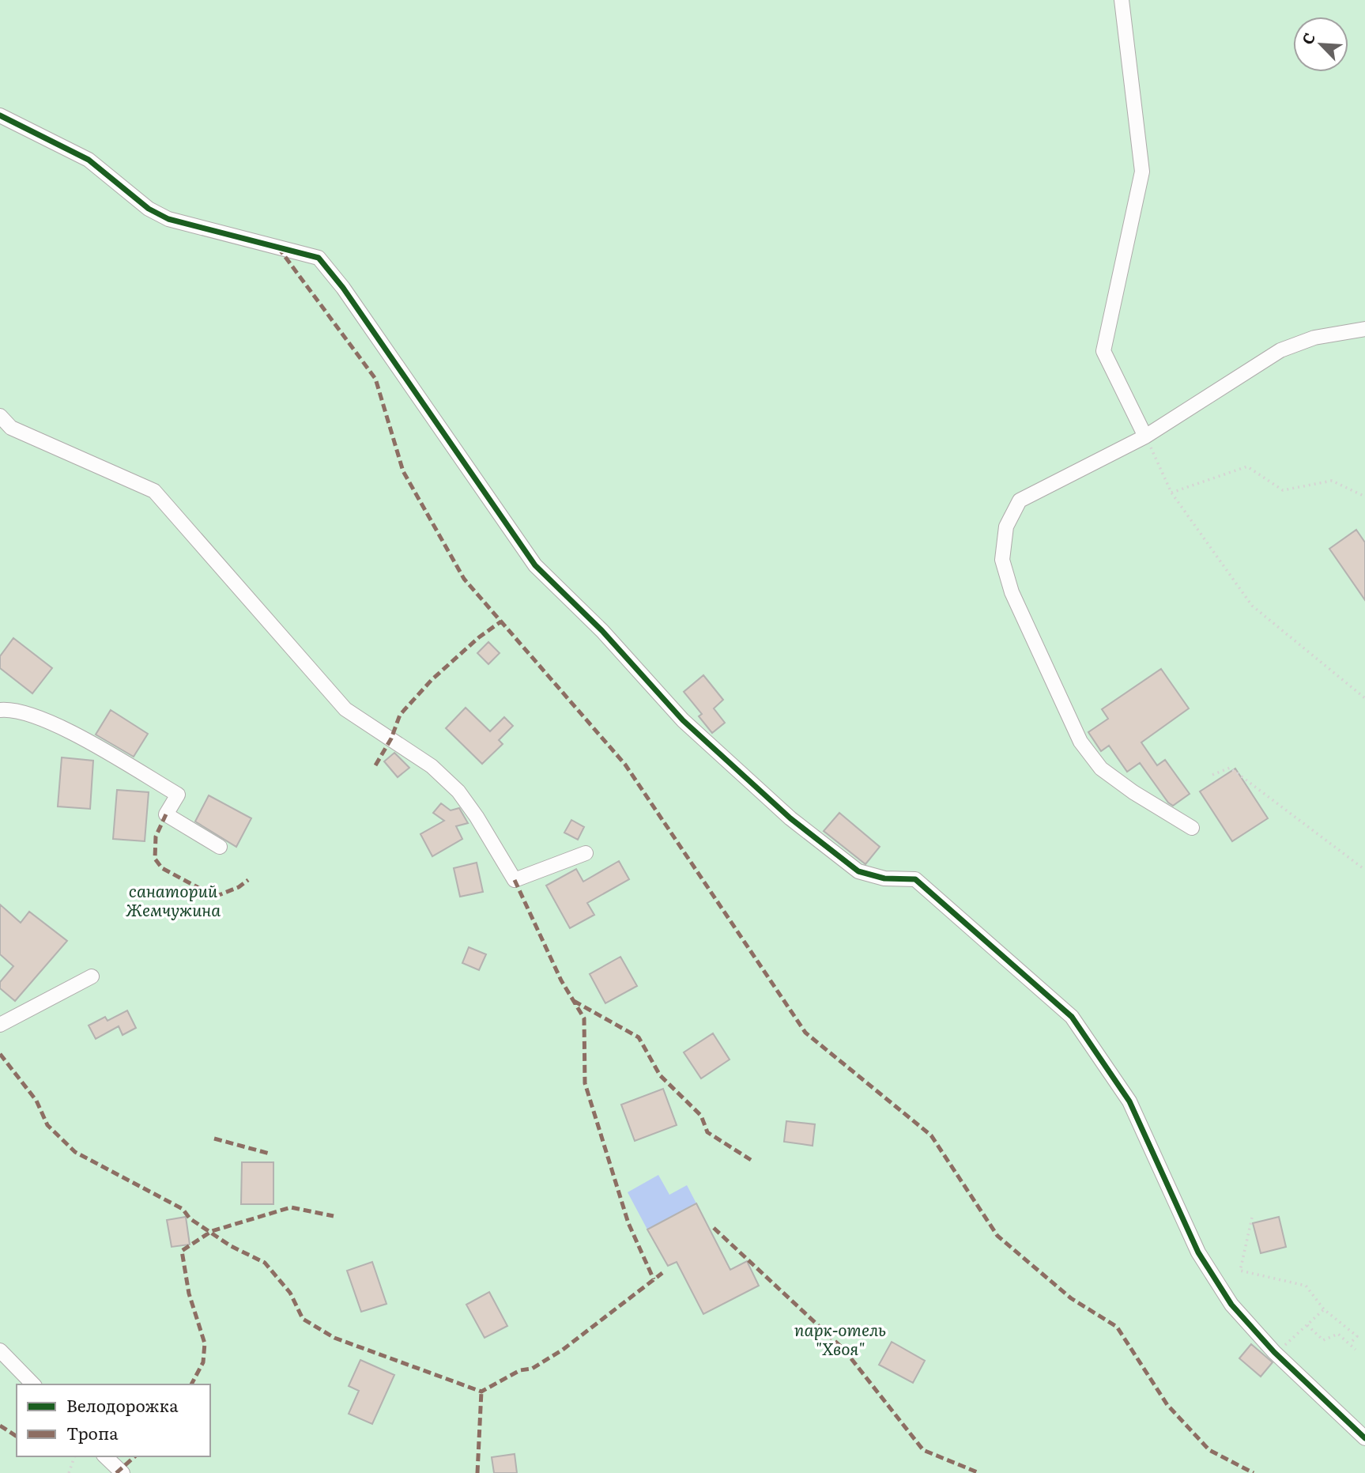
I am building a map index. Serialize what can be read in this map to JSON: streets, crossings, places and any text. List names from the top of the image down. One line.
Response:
{"parks":["санаторий Жемчужина","парк-отель \"Хвоя\""],"legend":["Велодорожка","Тропа"],"north":"top left"}
